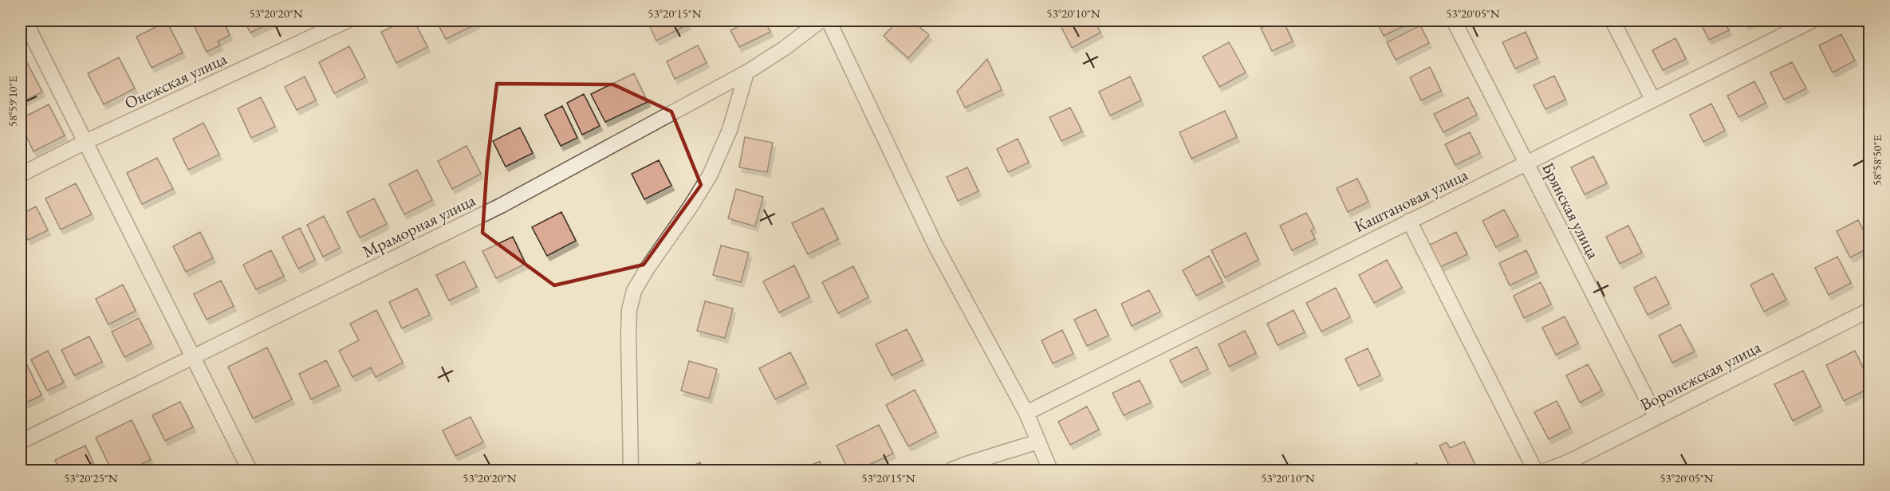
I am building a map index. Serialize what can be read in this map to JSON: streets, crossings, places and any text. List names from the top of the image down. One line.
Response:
{"streets":{"street":["Онежская улица","Каштановая улица","Брянская улица","Мраморная улица","Воронежская улица"]},"crossings":[["Каштановая улица","Брянская улица"],["Брянская улица","Воронежская улица"]],"coordinates":["53°20'20\"N","53°20'15\"N","53°20'10\"N","53°20'05\"N","58°59'10\"E","58°58'50\"E","53°20'25\"N"]}
